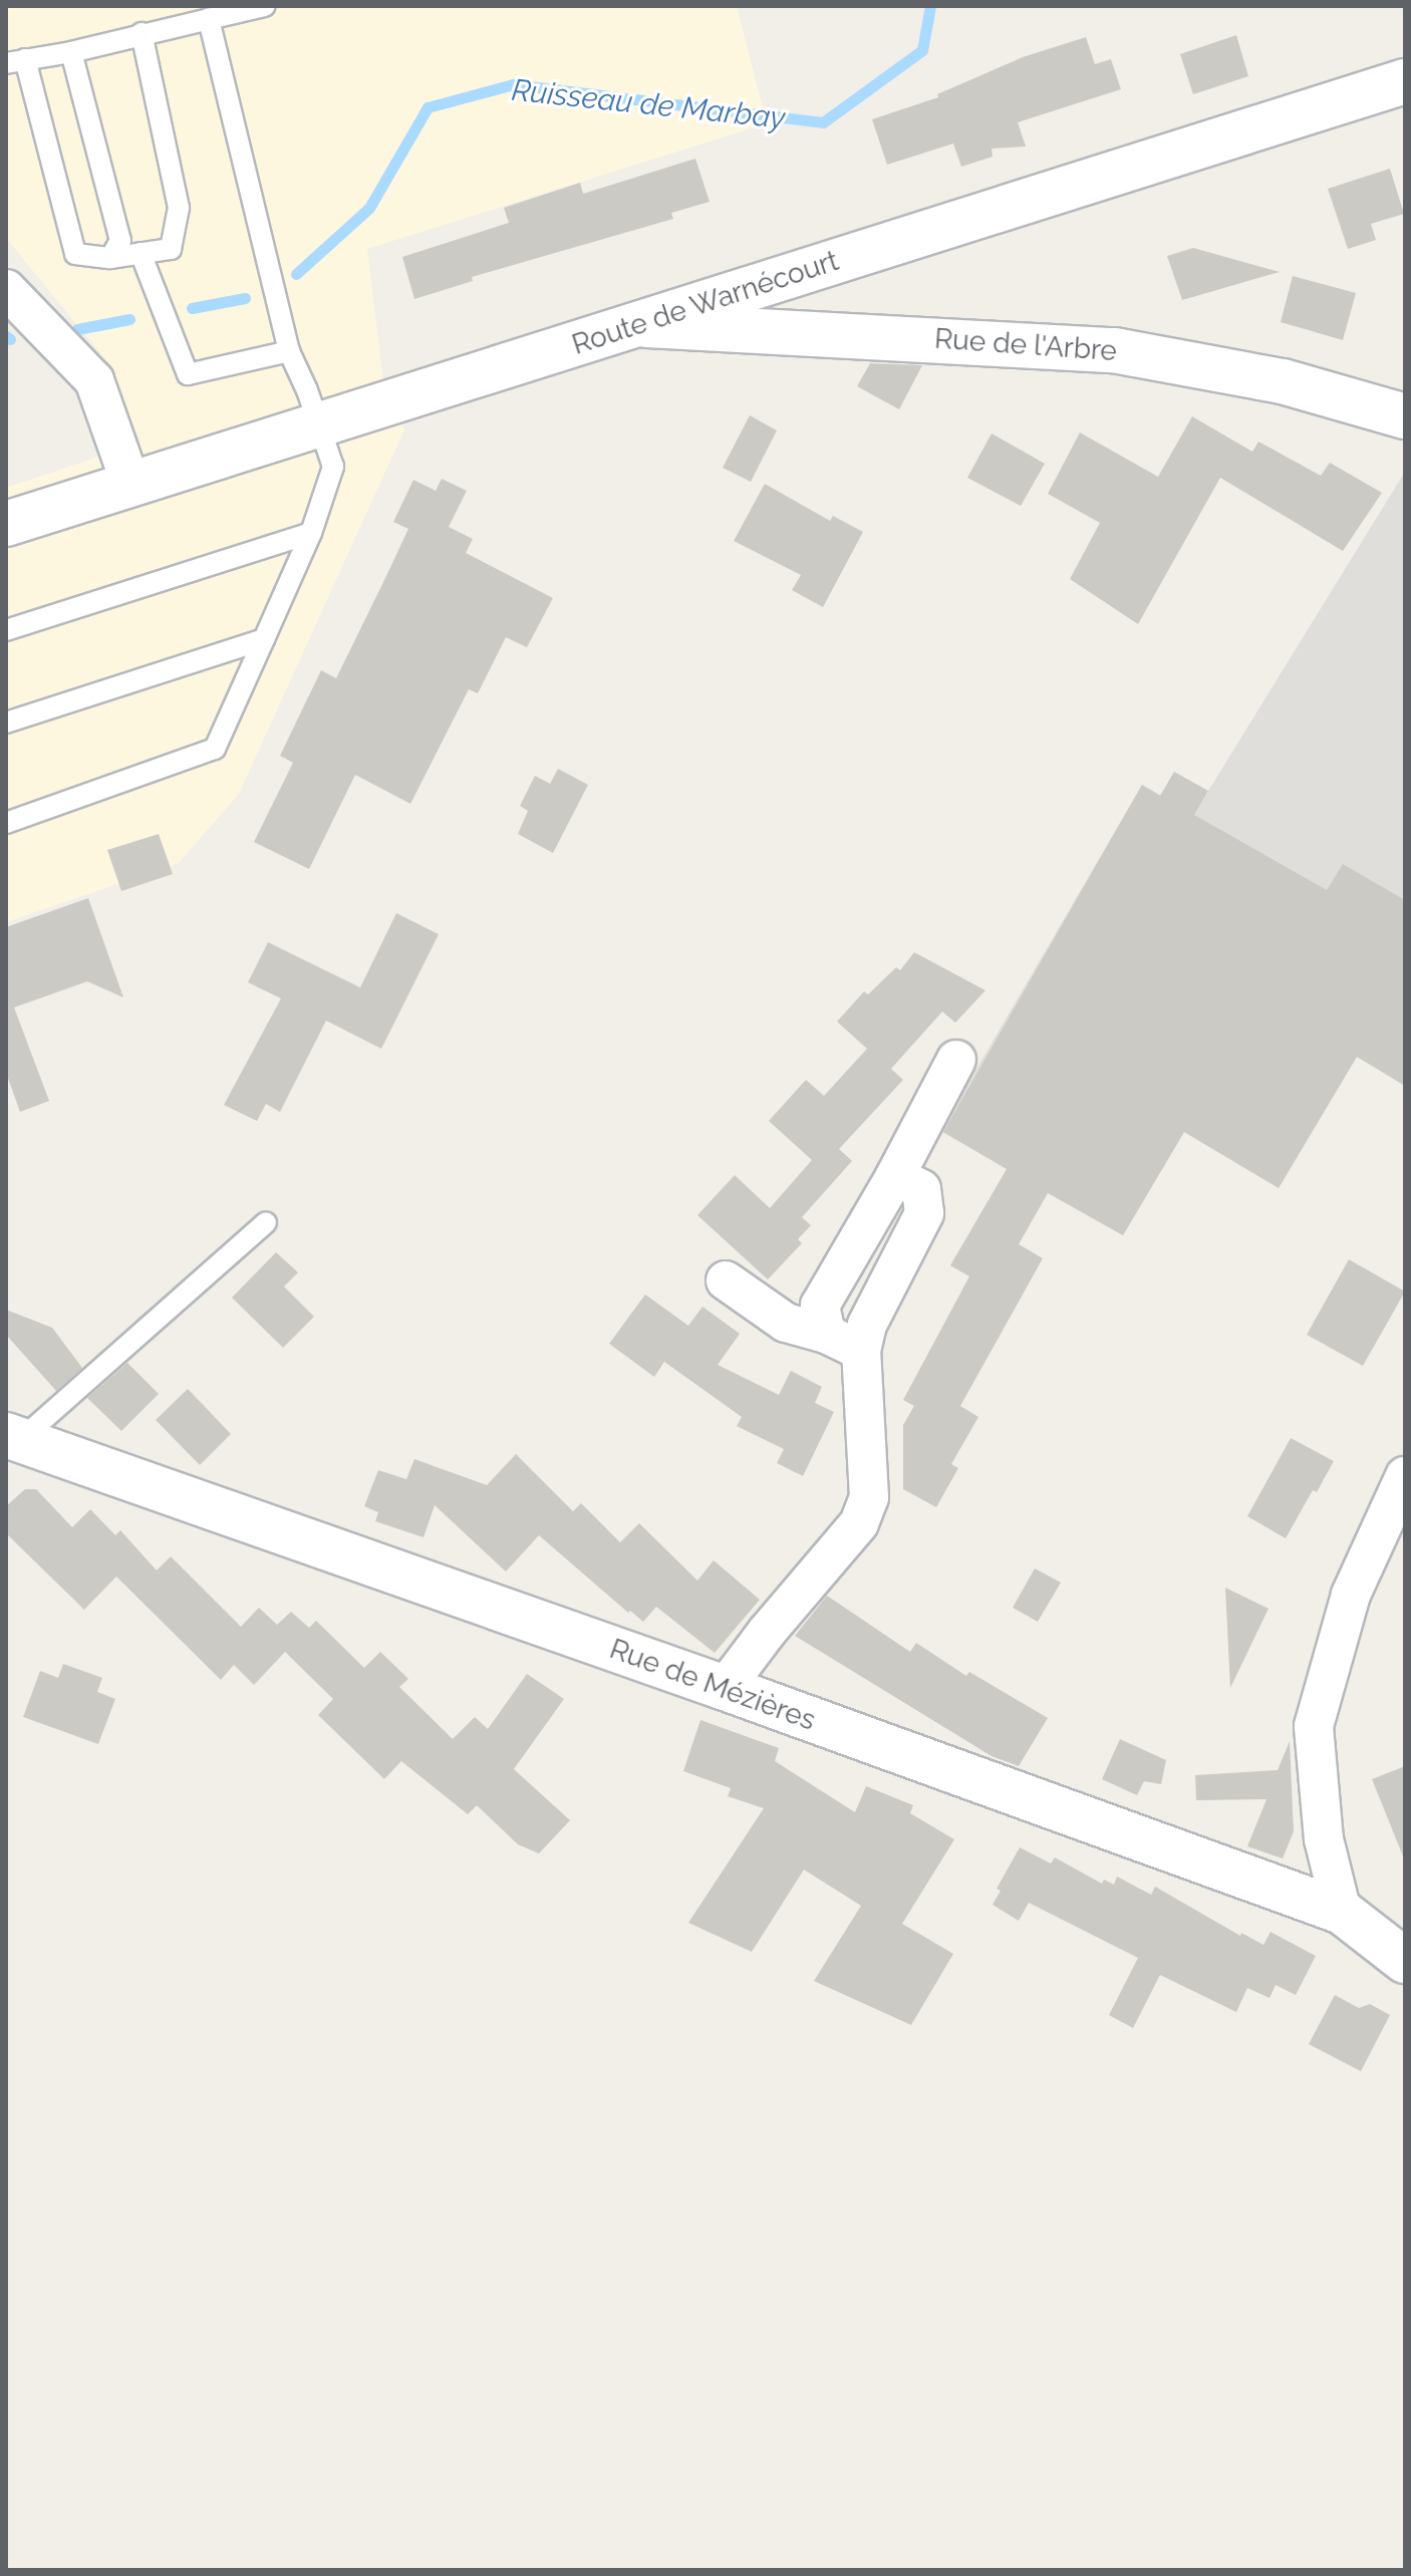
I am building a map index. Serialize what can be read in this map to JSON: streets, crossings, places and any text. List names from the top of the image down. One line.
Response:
{"streets":{"street":["Route de Warnécourt","Rue de l'Arbre","Rue de Mézières"]},"crossings":[["Route de Warnécourt","Rue de l'Arbre"]],"water":["Ruisseau de Marbay"]}
